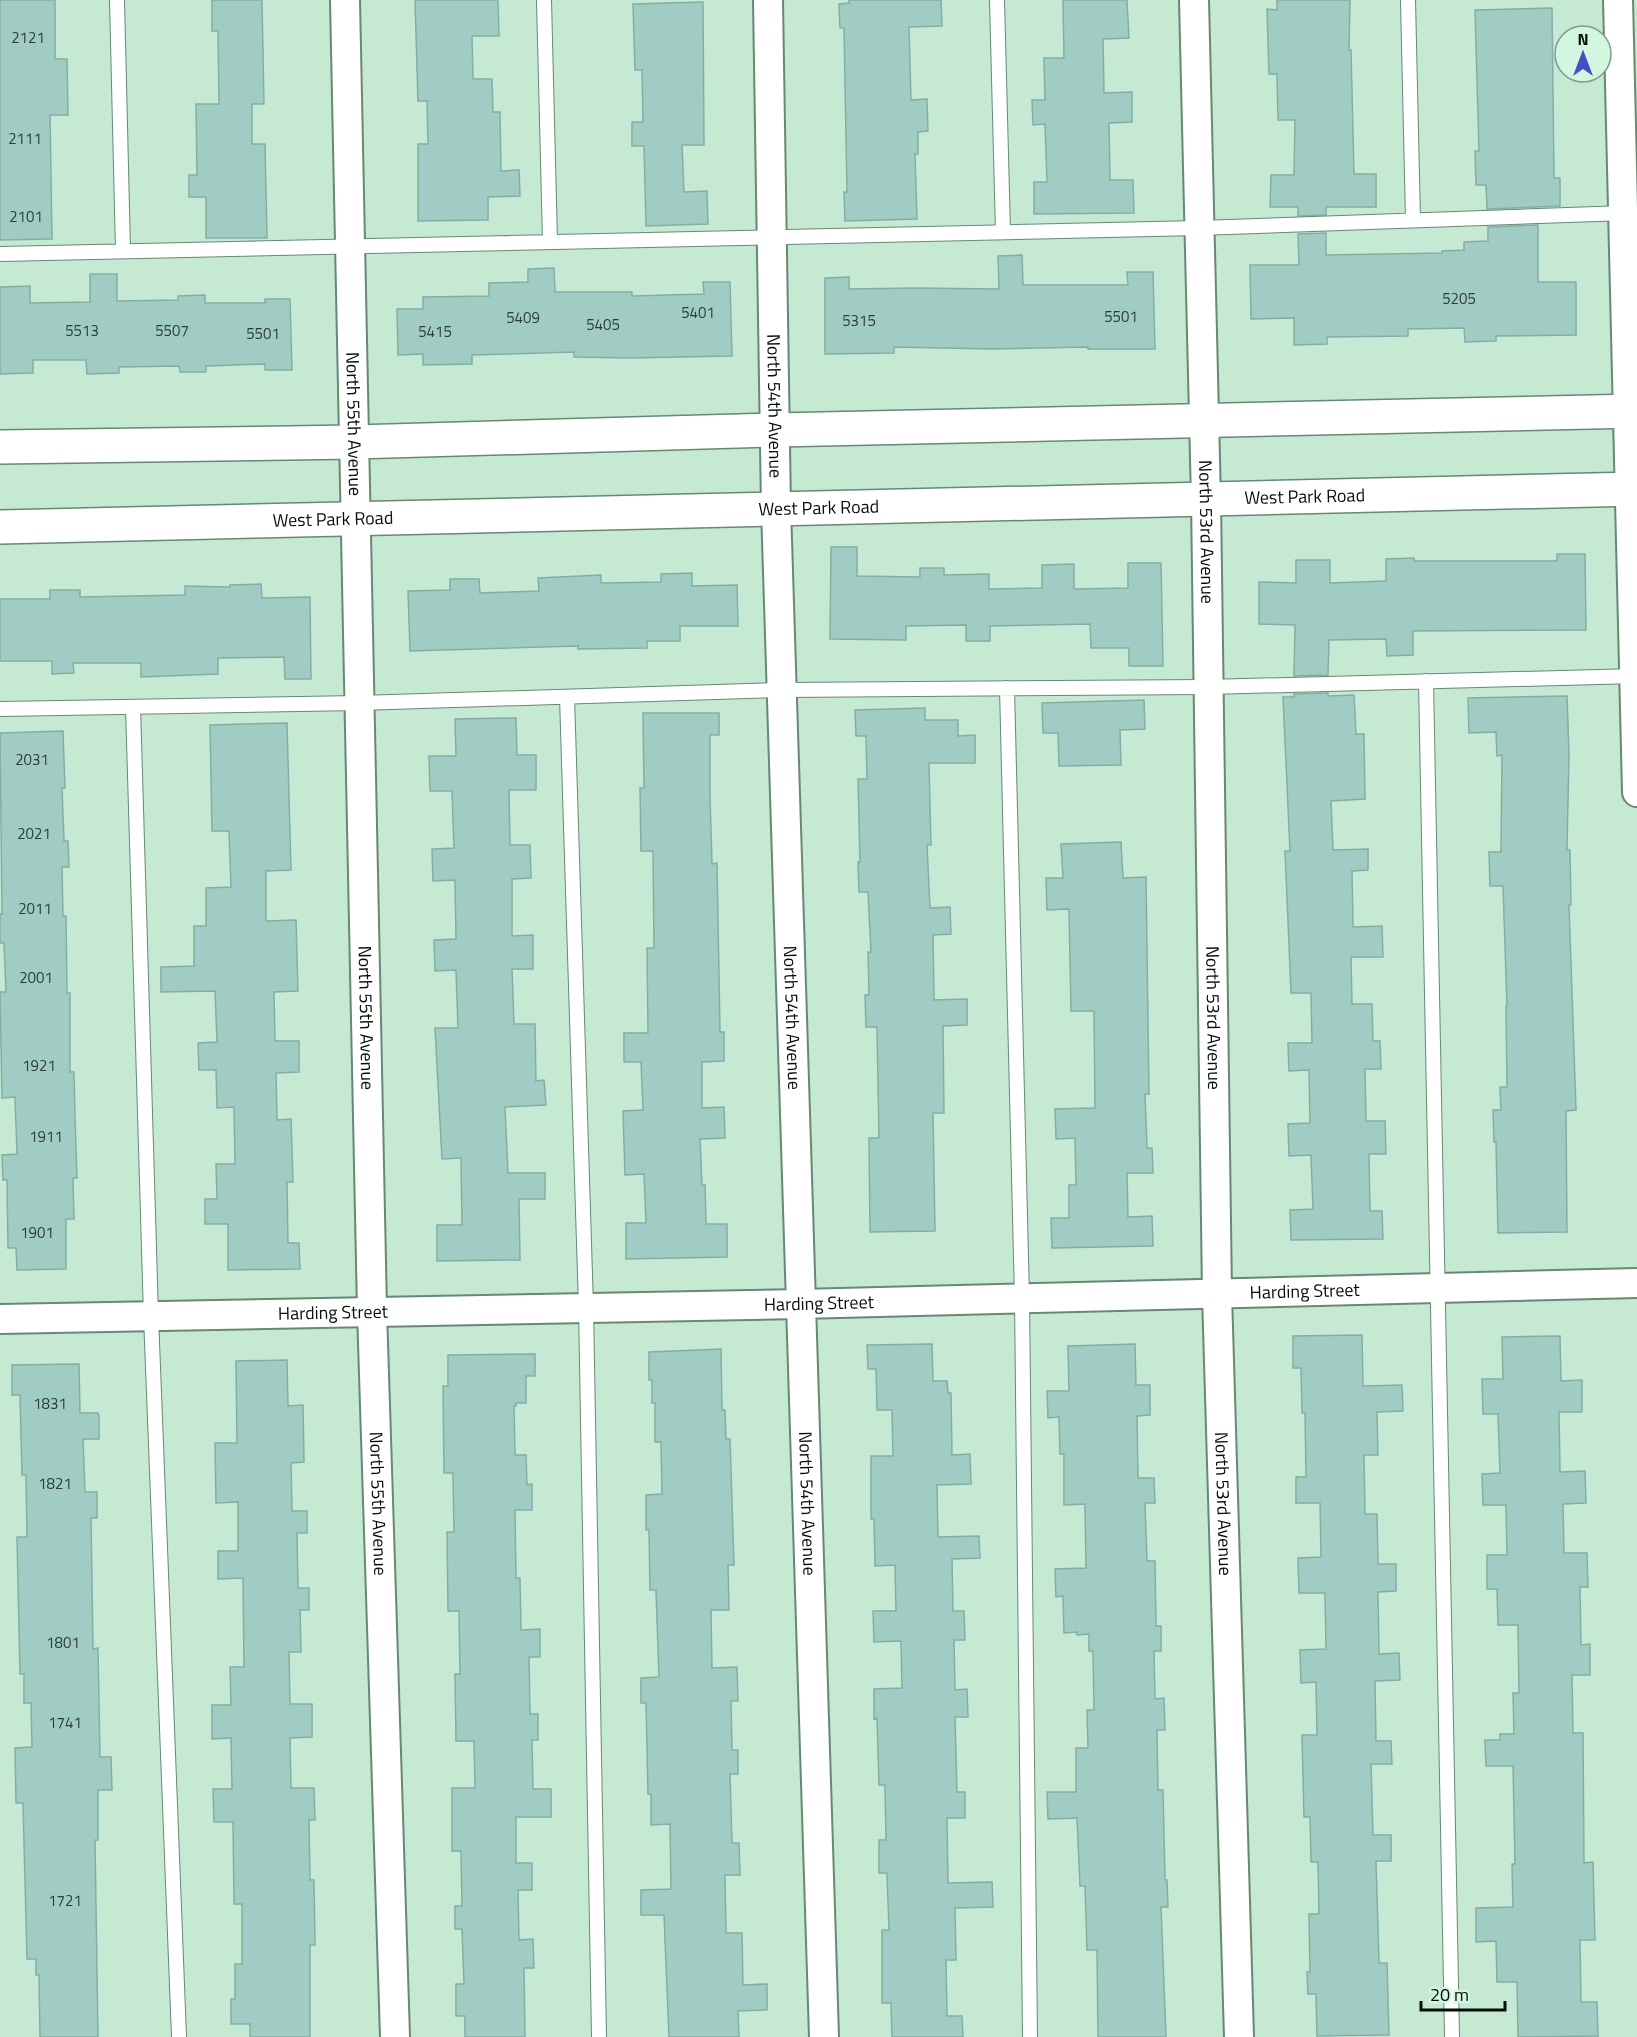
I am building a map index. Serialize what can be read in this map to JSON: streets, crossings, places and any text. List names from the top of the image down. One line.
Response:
{"streets":{"street":["North 54th Avenue","North 55th Avenue","West Park Road","North 53rd Avenue","Harding Street"]},"crossings":[["North 54th Avenue","West Park Road"],["North 54th Avenue","Harding Street"],["North 55th Avenue","West Park Road"],["North 55th Avenue","Harding Street"],["West Park Road","North 53rd Avenue"],["North 53rd Avenue","Harding Street"]],"house_numbers":["2121","2111","2101","5205","5401","5501","5409","5315","5405","5513","5507","5415","5501","2031","2021","2011","2001","1921","1911","1901","1831","1821","1801","1741","1721"],"scale_bar":"20 m","north":"top"}
